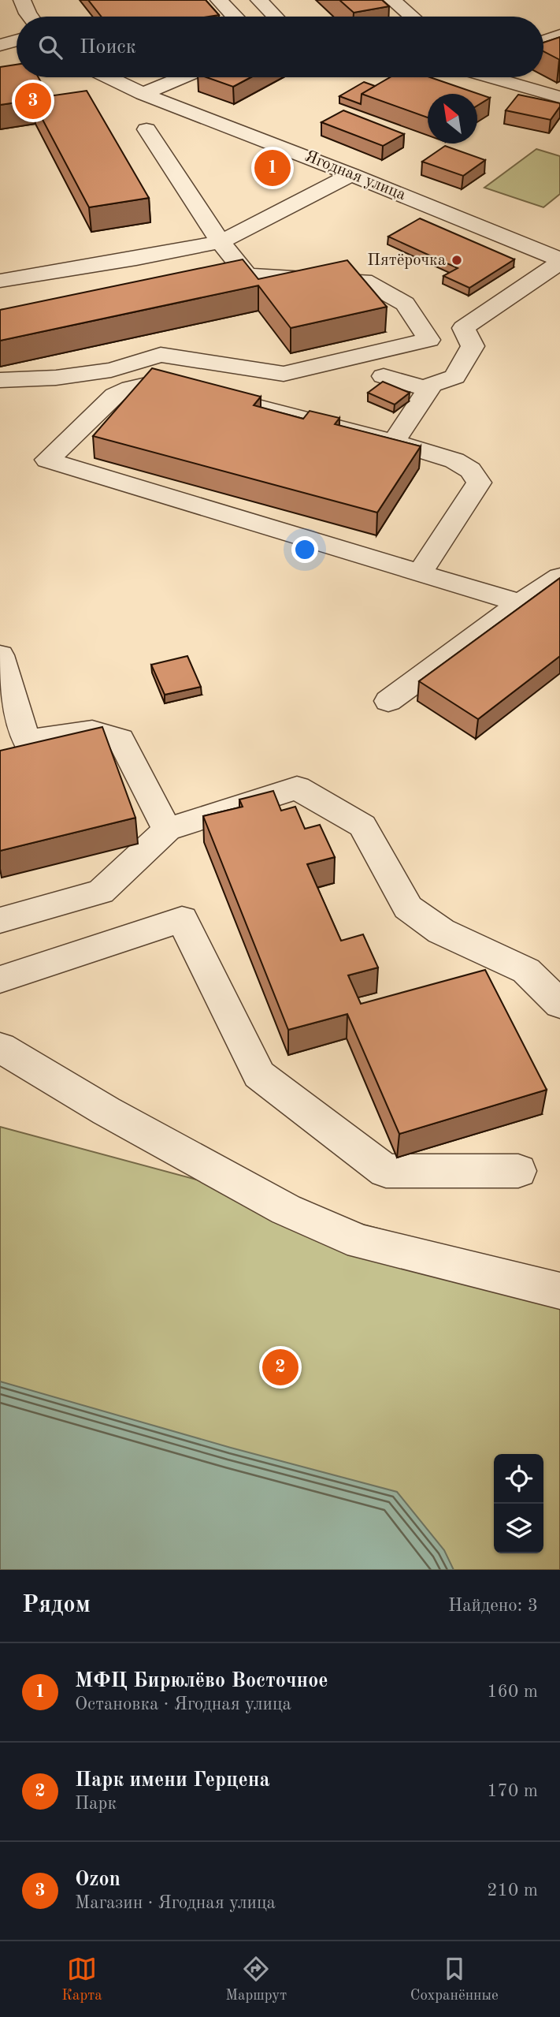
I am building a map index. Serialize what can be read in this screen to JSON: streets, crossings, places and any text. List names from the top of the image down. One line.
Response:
{"streets":{"street":["Ягодная улица"]},"places":["Пятёрочка"],"north":"top left","page":{"search":"Поиск","pins":["3","1","2"],"heading":["Рядом","Найдено: 3"],"list":[{"mark":"1","name":"МФЦ Бирюлёво Восточное","note":"Остановка · Ягодная улица","value":"160 m"},{"mark":"2","name":"Парк имени Герцена","note":"Парк","value":"170 m"},{"mark":"3","name":"Ozon","note":"Магазин · Ягодная улица","value":"210 m"}],"nav":["Карта","Маршрут","Сохранённые"]}}
